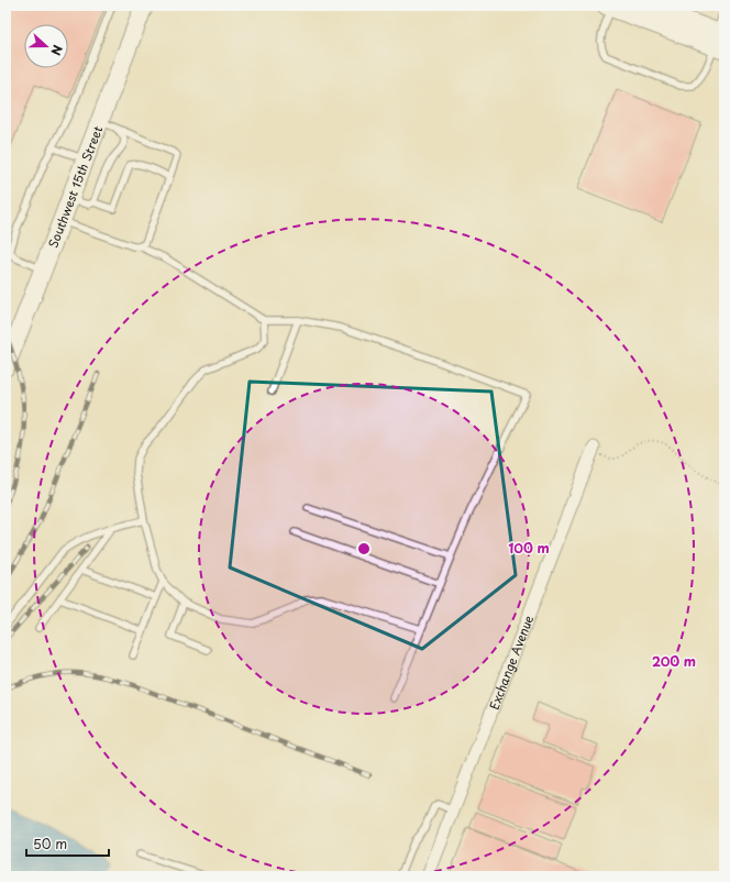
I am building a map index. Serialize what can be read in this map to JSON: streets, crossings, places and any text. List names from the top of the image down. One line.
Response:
{"streets":{"main road":["Southwest 15th Street"],"street":["Exchange Avenue"]},"scale_bar":"50 m","north":"right","rings":["100 m","200 m"]}
